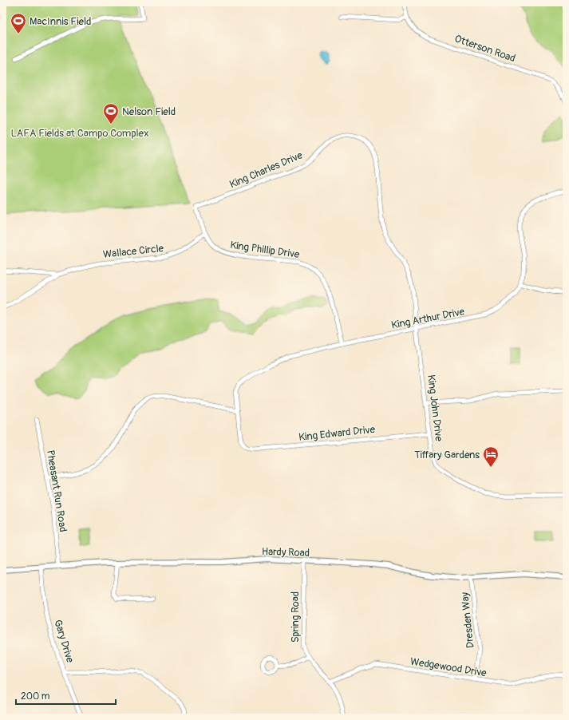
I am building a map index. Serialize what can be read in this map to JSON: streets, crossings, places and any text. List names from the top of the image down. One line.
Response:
{"streets":{"street":["Otterson Road","King Charles Drive","King Phillip Drive","Wallace Circle","King Arthur Drive","King John Drive","King Edward Drive","Pheasant Run Road","Hardy Road","Spring Road","Dresden Way","Gary Drive","Wedgewood Drive"]},"crossings":[["King Charles Drive","King Phillip Drive"],["King Charles Drive","King Arthur Drive"],["King Charles Drive","King John Drive"],["King Phillip Drive","Wallace Circle"],["King Phillip Drive","King Arthur Drive"],["King Arthur Drive","King John Drive"],["King Arthur Drive","King Edward Drive"],["King John Drive","King Edward Drive"],["Pheasant Run Road","Hardy Road"],["Hardy Road","Spring Road"],["Hardy Road","Dresden Way"],["Hardy Road","Gary Drive"],["Spring Road","Wedgewood Drive"],["Dresden Way","Wedgewood Drive"]],"parks":["LAFA Fields at Campo Complex"],"places":{"sports":["MacInnis Field","Nelson Field"],"hotel":["Tiffary Gardens"]},"scale_bar":"200 m"}
